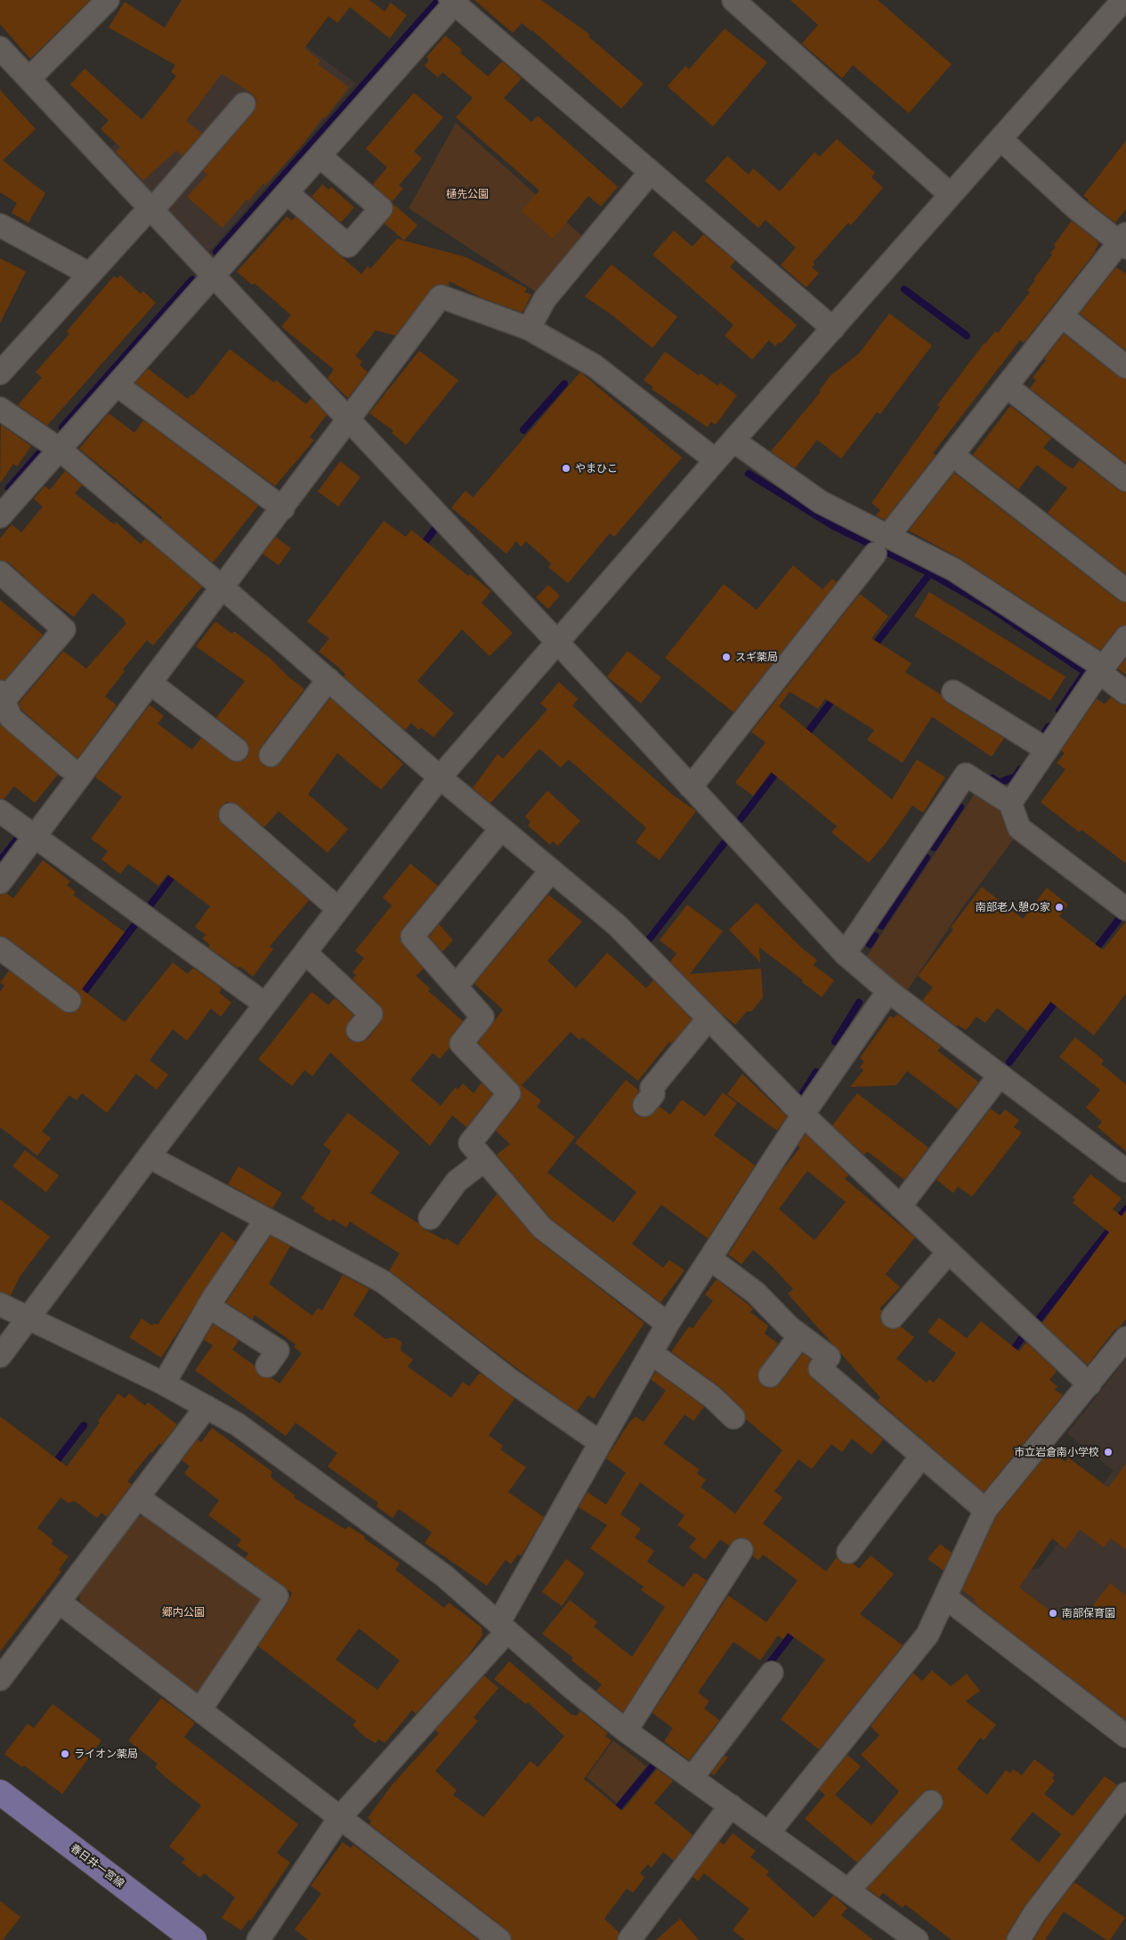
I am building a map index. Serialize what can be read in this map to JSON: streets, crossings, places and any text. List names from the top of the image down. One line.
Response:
{"streets":{"main road":["春日井一宮線"]},"parks":["樋先公園","郷内公園"],"places":["やまひこ","スギ薬局","南部老人憩の家","市立岩倉南小学校","南部保育園","ライオン薬局"]}
